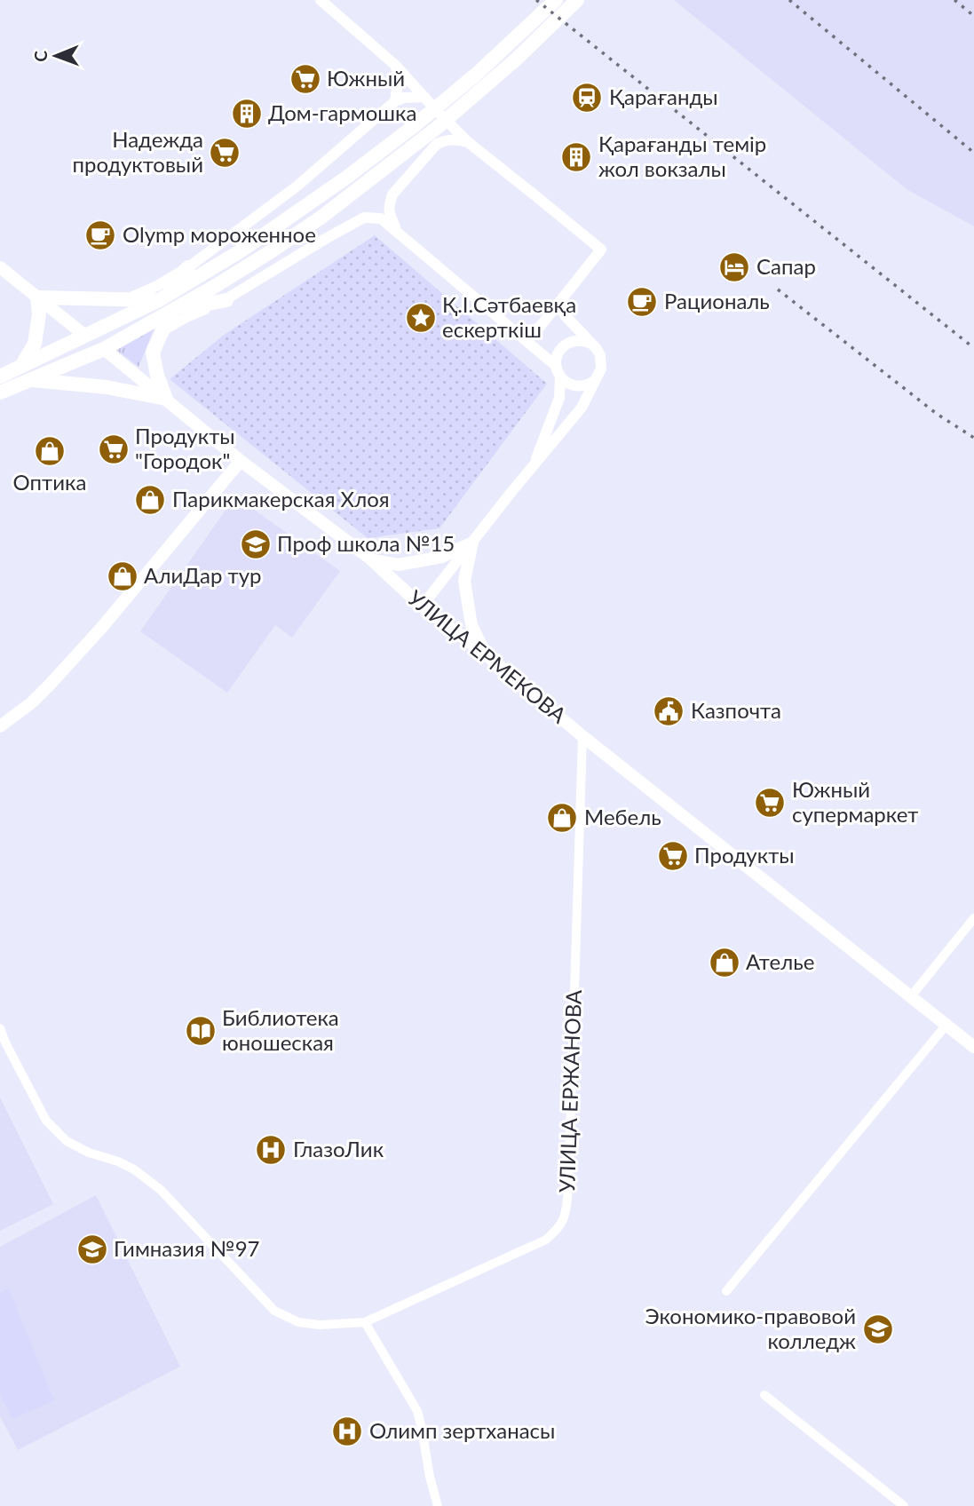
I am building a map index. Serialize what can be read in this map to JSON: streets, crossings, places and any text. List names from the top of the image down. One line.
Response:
{"streets":{"main road":["УЛИЦА ЕРМЕКОВА"],"street":["УЛИЦА ЕРЖАНОВА"]},"crossings":[["УЛИЦА ЕРМЕКОВА","УЛИЦА ЕРЖАНОВА"]],"places":{"supermarket":["Южный","Надежда продуктовый","Продукты \"Городок\"","Южный супермаркет","Продукты"],"station":["Қарағанды"],"building":["Дом-гармошка","Қарағанды темір жол вокзалы"],"cafe":["Olymp мороженное","Рациональ"],"hotel":["Сапар"],"place":["Қ.І.Сәтбаевқа ескерткіш"],"shop":["Оптика","Парикмакерская Хлоя","АлиДар тур","Мебель","Ателье"],"school or university":["Проф школа №15","Гимназия №97","Экономико-правовой колледж"],"public building":["Казпочта"],"library":["Библиотека юношеская"],"hospital":["ГлазоЛик","Олимп зертханасы"]},"north":"left"}
